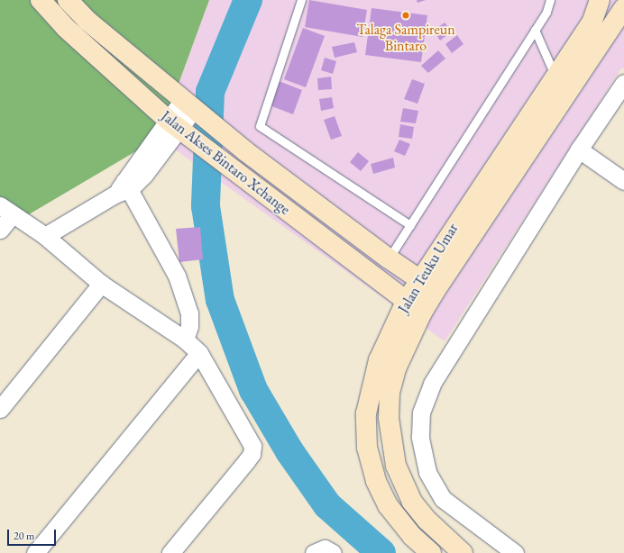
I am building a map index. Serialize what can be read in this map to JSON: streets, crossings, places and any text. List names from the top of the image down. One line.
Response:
{"streets":{"main road":["Jalan Akses Bintaro Xchange","Jalan Teuku Umar"]},"crossings":[["Jalan Akses Bintaro Xchange","Jalan Teuku Umar"]],"places":["Talaga Sampireun Bintaro"],"scale_bar":"20 m"}
